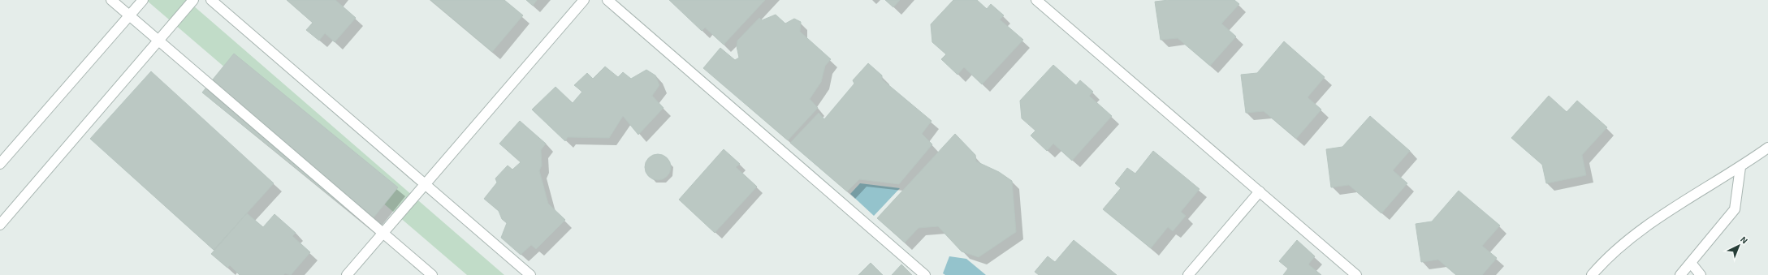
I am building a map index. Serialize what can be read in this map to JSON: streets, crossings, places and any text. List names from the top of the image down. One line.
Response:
{"north":"top right"}
